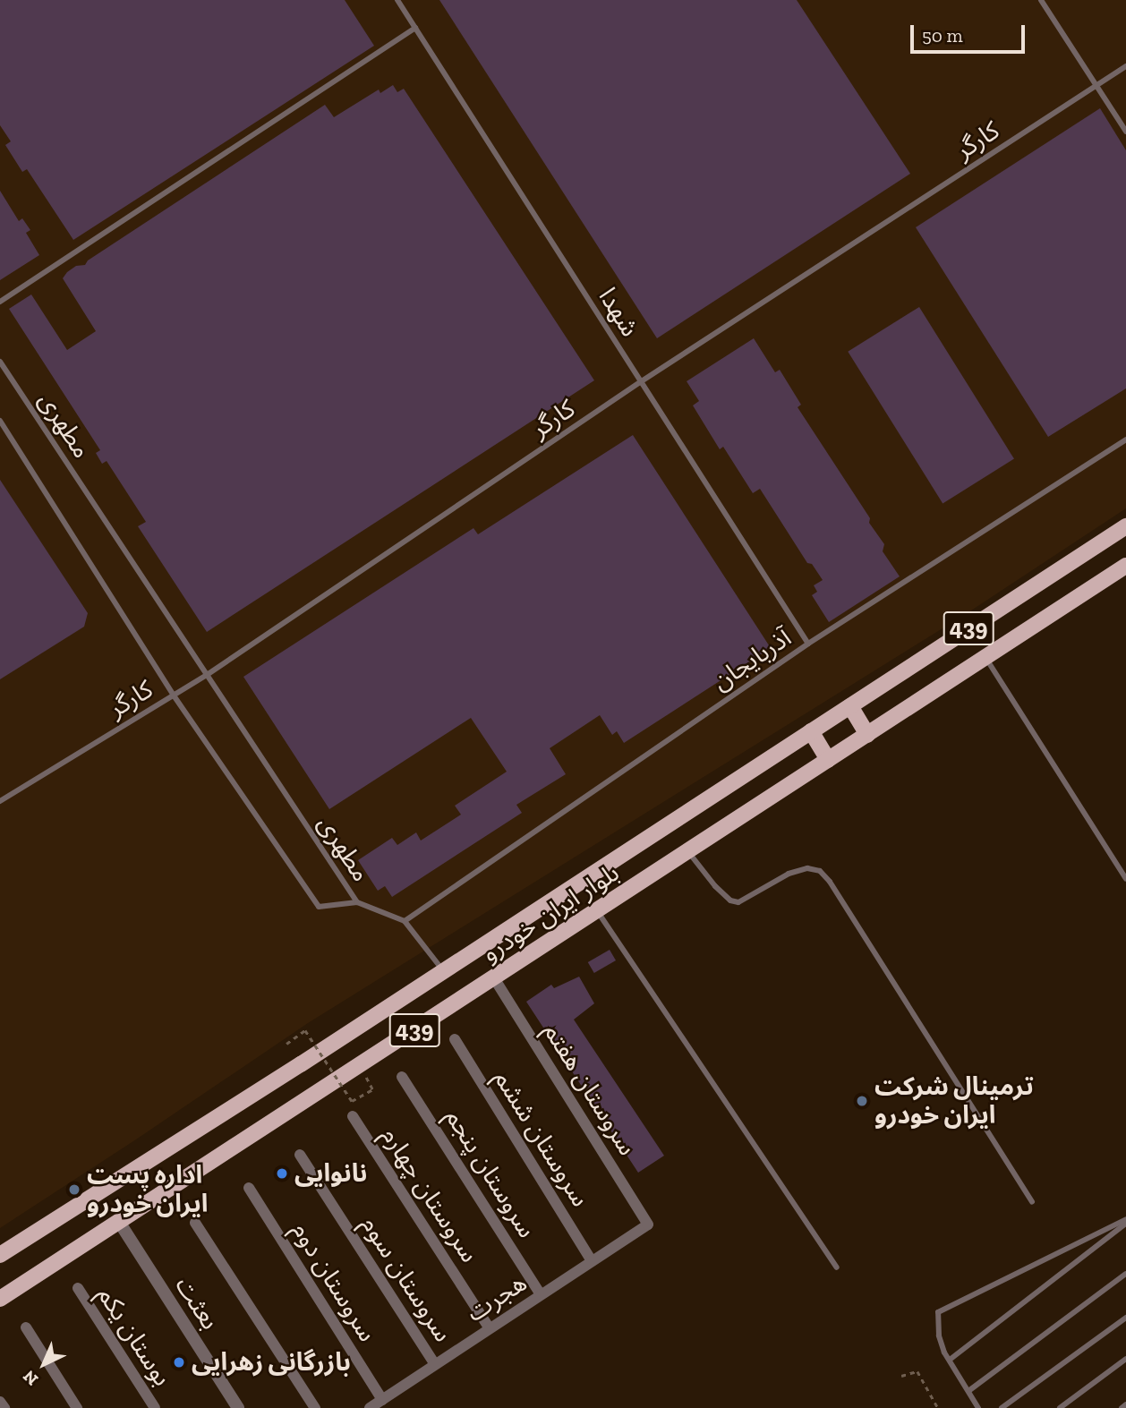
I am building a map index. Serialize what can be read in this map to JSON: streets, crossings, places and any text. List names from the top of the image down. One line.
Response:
{"streets":{"main road":["439","بلوار ایران خودرو"],"street":["سروستان هفتم","سروستان ششم","سروستان پنجم","سروستان چهارم","سروستان سوم","سروستان دوم","هجرت","بعثت","بوستان یکم"],"lane":["کارگر","شهدا","مطهری","آذربایجان"]},"crossings":[["کارگر","شهدا"],["کارگر","مطهری"],["شهدا","آذربایجان"],["بلوار ایران خودرو","سروستان هفتم"],["بلوار ایران خودرو","بعثت"],["سروستان هفتم","هجرت"],["سروستان ششم","هجرت"],["سروستان پنجم","هجرت"],["سروستان چهارم","هجرت"],["سروستان سوم","هجرت"],["سروستان دوم","هجرت"]],"places":["ترمینال شرکت ایران خودرو","نانوایی","اداره پست ایران خودرو","بازرگانی زهرایی"],"scale_bar":"50 m","north":"bottom left"}
